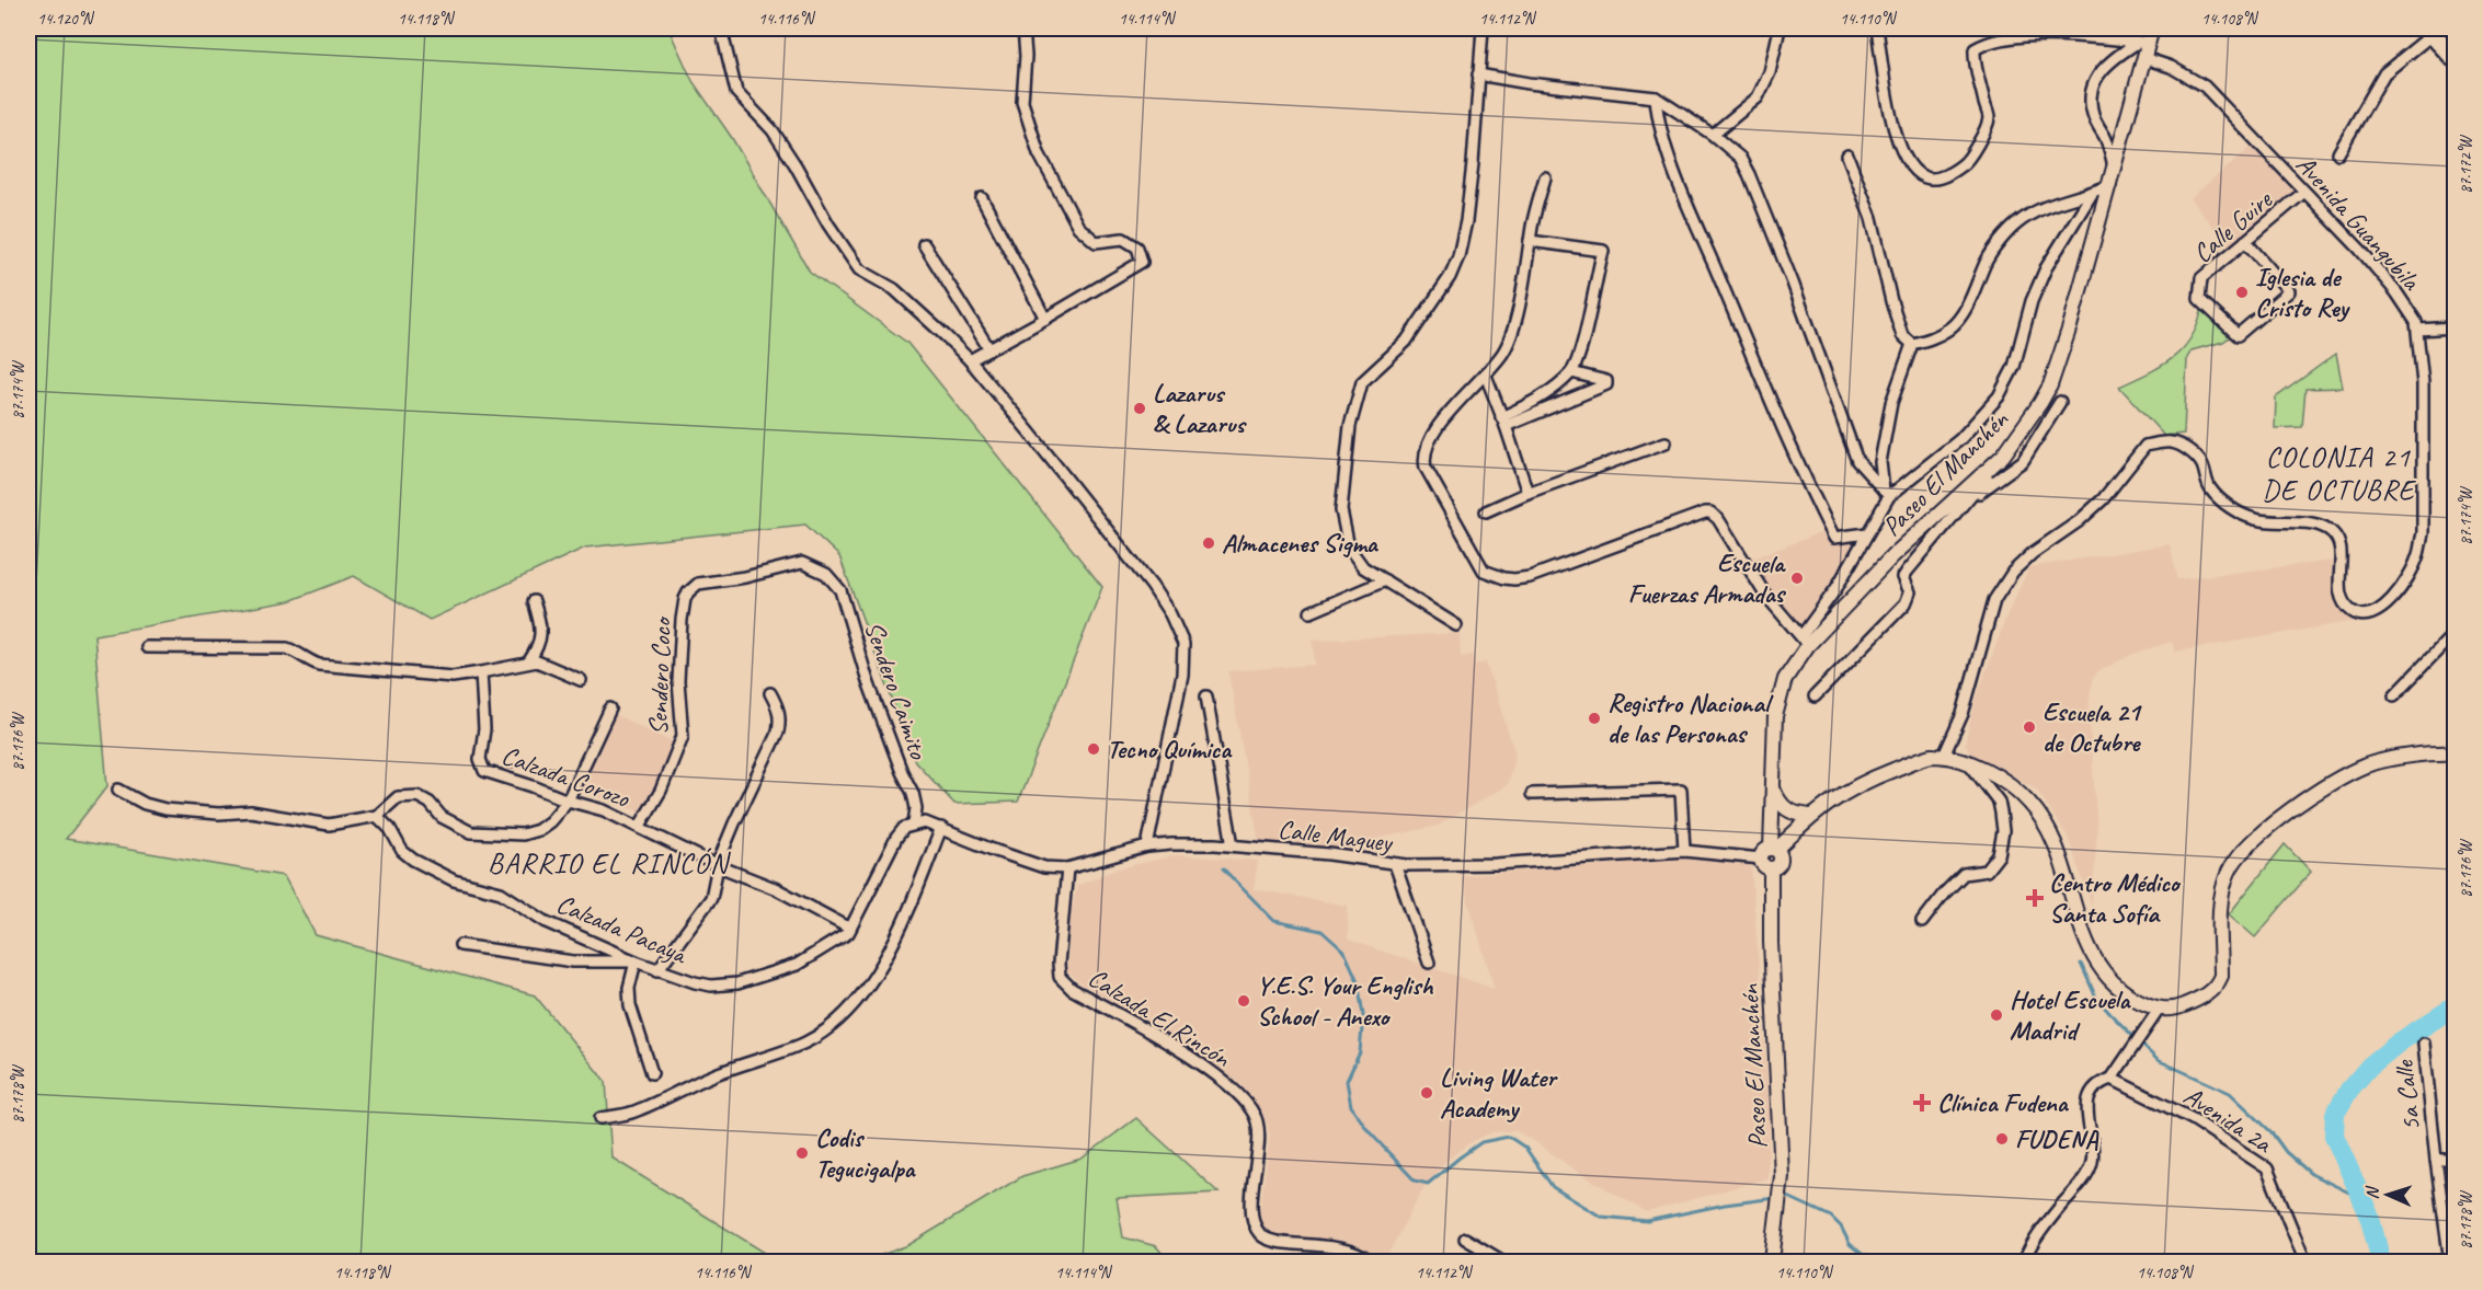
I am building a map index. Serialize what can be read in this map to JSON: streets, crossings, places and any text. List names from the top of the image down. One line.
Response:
{"streets":{"street":["Avenida Guangubila","Calle Guire","Paseo El Manchén","Sendero Coco","Sendero Caimito","Calzada Corozo","Calle Maguey","Calzada Pacaya","Calzada El Rincón","5a Calle","Avenida 2a"]},"crossings":[["Avenida Guangubila","Calle Guire"],["Avenida Guangubila","Paseo El Manchén"],["Paseo El Manchén","Calle Maguey"],["Sendero Coco","Sendero Caimito"],["Sendero Coco","Calzada Corozo"],["Sendero Caimito","Calle Maguey"],["Sendero Caimito","Calzada Pacaya"],["Calzada Corozo","Calzada Pacaya"],["Calle Maguey","Calzada Pacaya"],["Calle Maguey","Calzada El Rincón"]],"districts":["COLONIA 21 DE OCTUBRE","BARRIO EL RINCÓN"],"places":{"other":["Iglesia de Cristo Rey","Lazarus & Lazarus","Almacenes Sigma","Escuela Fuerzas Armadas","Registro Nacional de las Personas","Escuela 21 de Octubre","Tecno Química","Y.E.S. Your English School - Anexo","Hotel Escuela Madrid","Living Water Academy","FUDENA","Codis Tegucigalpa"],"health":["Centro Médico Santa Sofía","Clínica Fudena"]},"north":"left","coordinates":["14.120°N","14.118°N","14.116°N","14.114°N","14.112°N","14.110°N","14.108°N","87.172°W","87.174°W","87.176°W","87.178°W"]}
